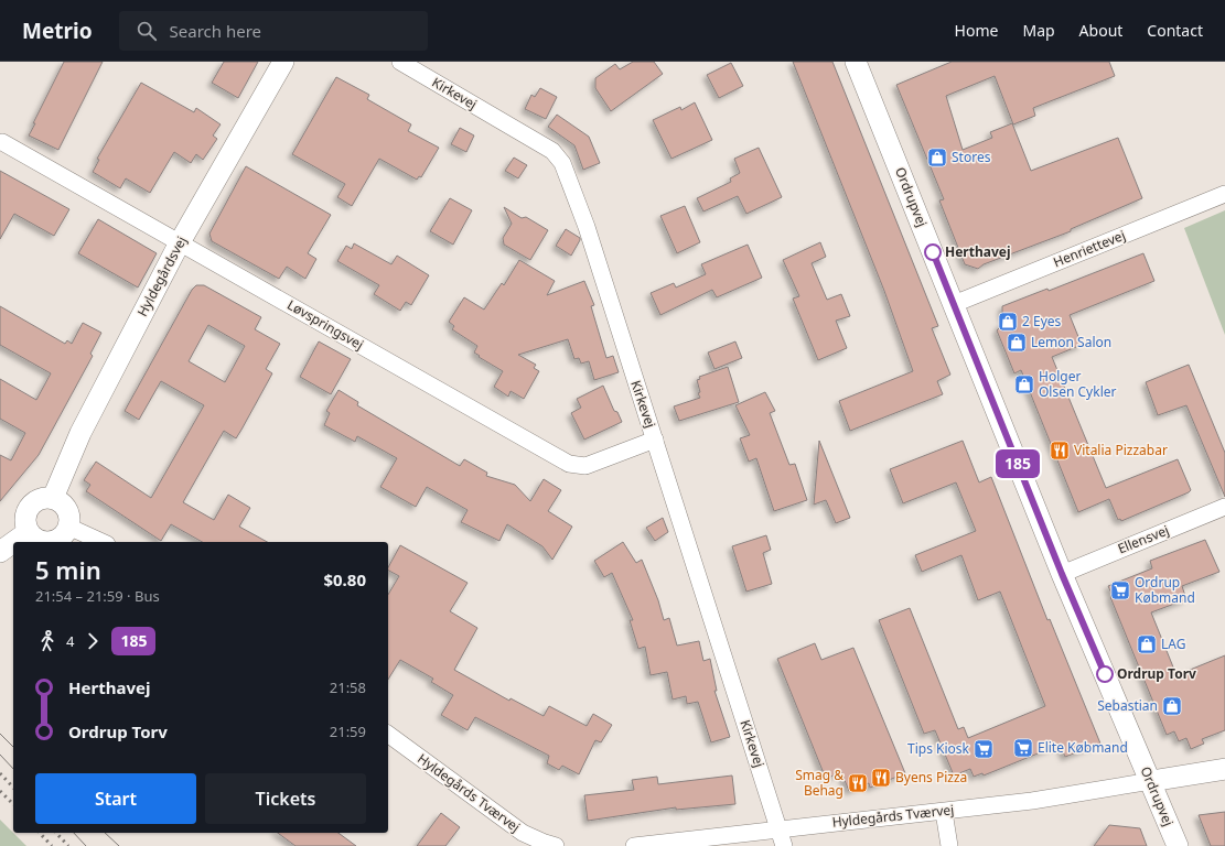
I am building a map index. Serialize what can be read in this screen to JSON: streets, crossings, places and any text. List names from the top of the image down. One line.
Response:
{"streets":{"street":["Kirkevej","Ordrupvej","Henriettevej","Hyldegårdsvej","Løvspringsvej","Ellensvej","Hyldegårds Tværvej"]},"crossings":[["Kirkevej","Løvspringsvej"],["Kirkevej","Hyldegårds Tværvej"],["Ordrupvej","Henriettevej"],["Ordrupvej","Ellensvej"],["Ordrupvej","Hyldegårds Tværvej"],["Hyldegårdsvej","Løvspringsvej"]],"places":{"shop":["Stores","2 Eyes","Lemon Salon","Holger Olsen Cykler","LAG","Sebastian"],"other":["Herthavej","Ordrup Torv"],"restaurant":["Vitalia Pizzabar","Byens Pizza","Smag & Behag"],"supermarket":["Ordrup Købmand","Elite Købmand","Tips Kiosk"]},"lines":["bus line 185"],"page":{"header":"Metrio","search":"Search here","nav":["Home","Map","About","Contact"],"on_map":"185","heading":["5 min","21:54 – 21:59 · Bus","$0.80"],"legs":["4","185"],"list":[{"name":"Herthavej","value":"21:58"},{"name":"Ordrup Torv","value":"21:59"}],"buttons":["Start","Tickets"]}}
